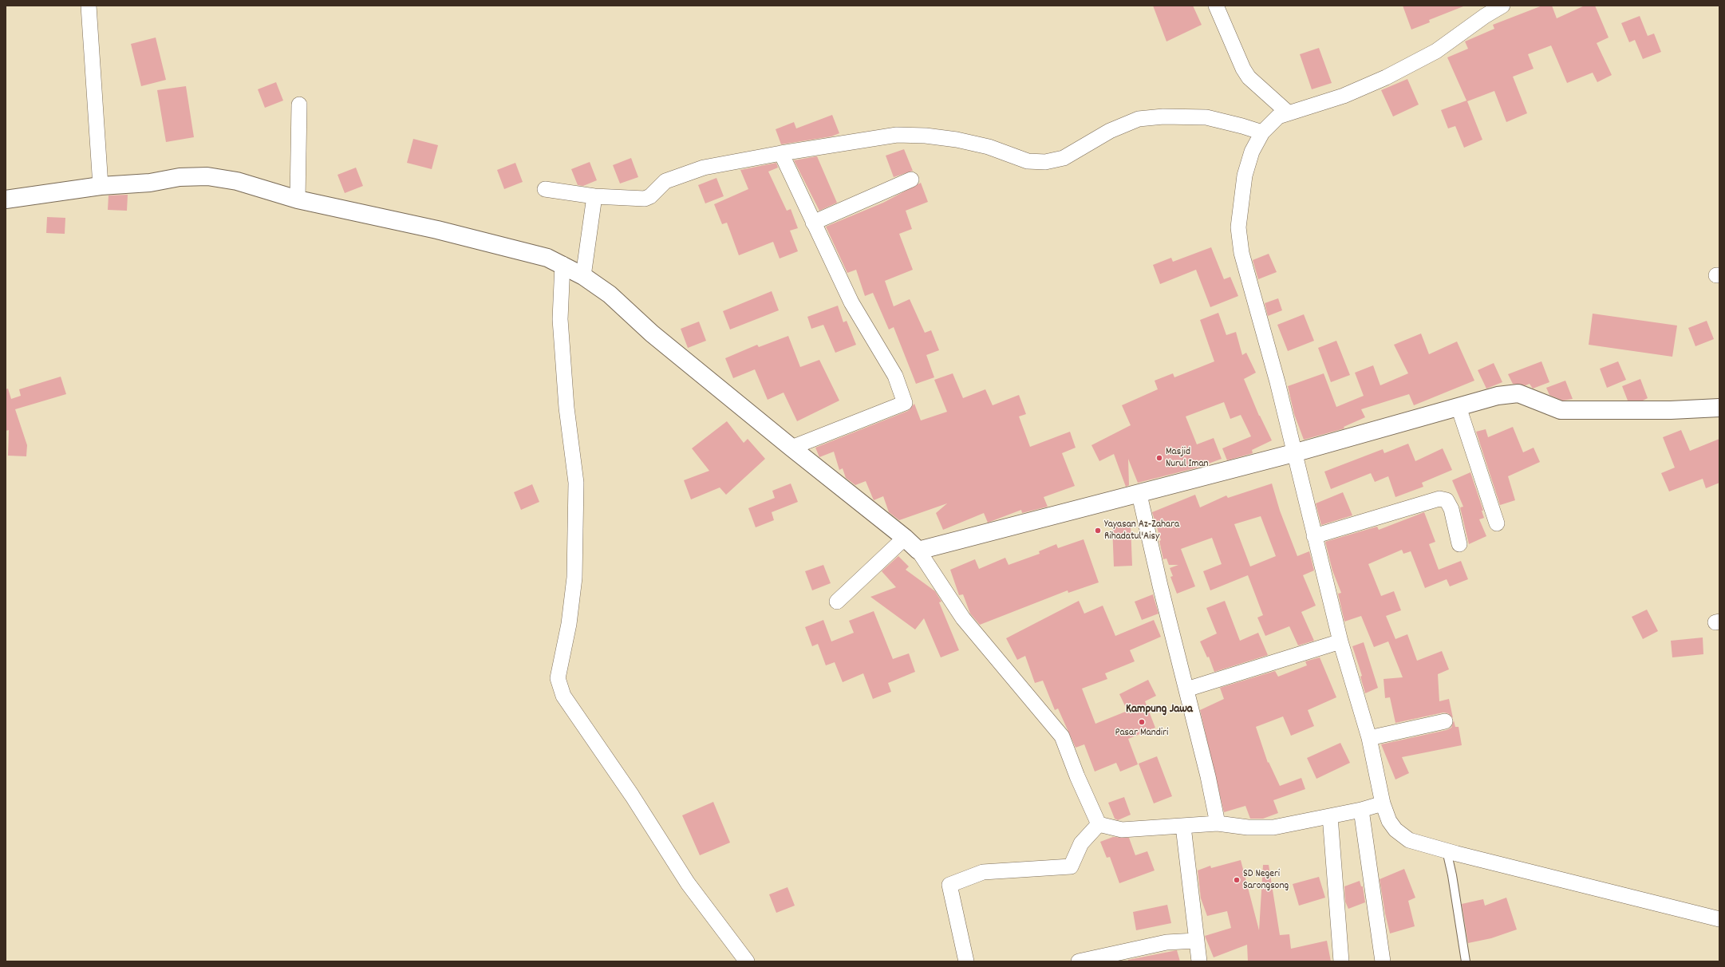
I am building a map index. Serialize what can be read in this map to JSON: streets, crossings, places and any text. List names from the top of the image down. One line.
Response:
{"districts":["Kampung Jawa"],"places":["Masjid Nurul Iman","Yayasan Az-Zahara Rihadatul'Aisy","Pasar Mandiri","SD Negeri Sarongsong"]}
